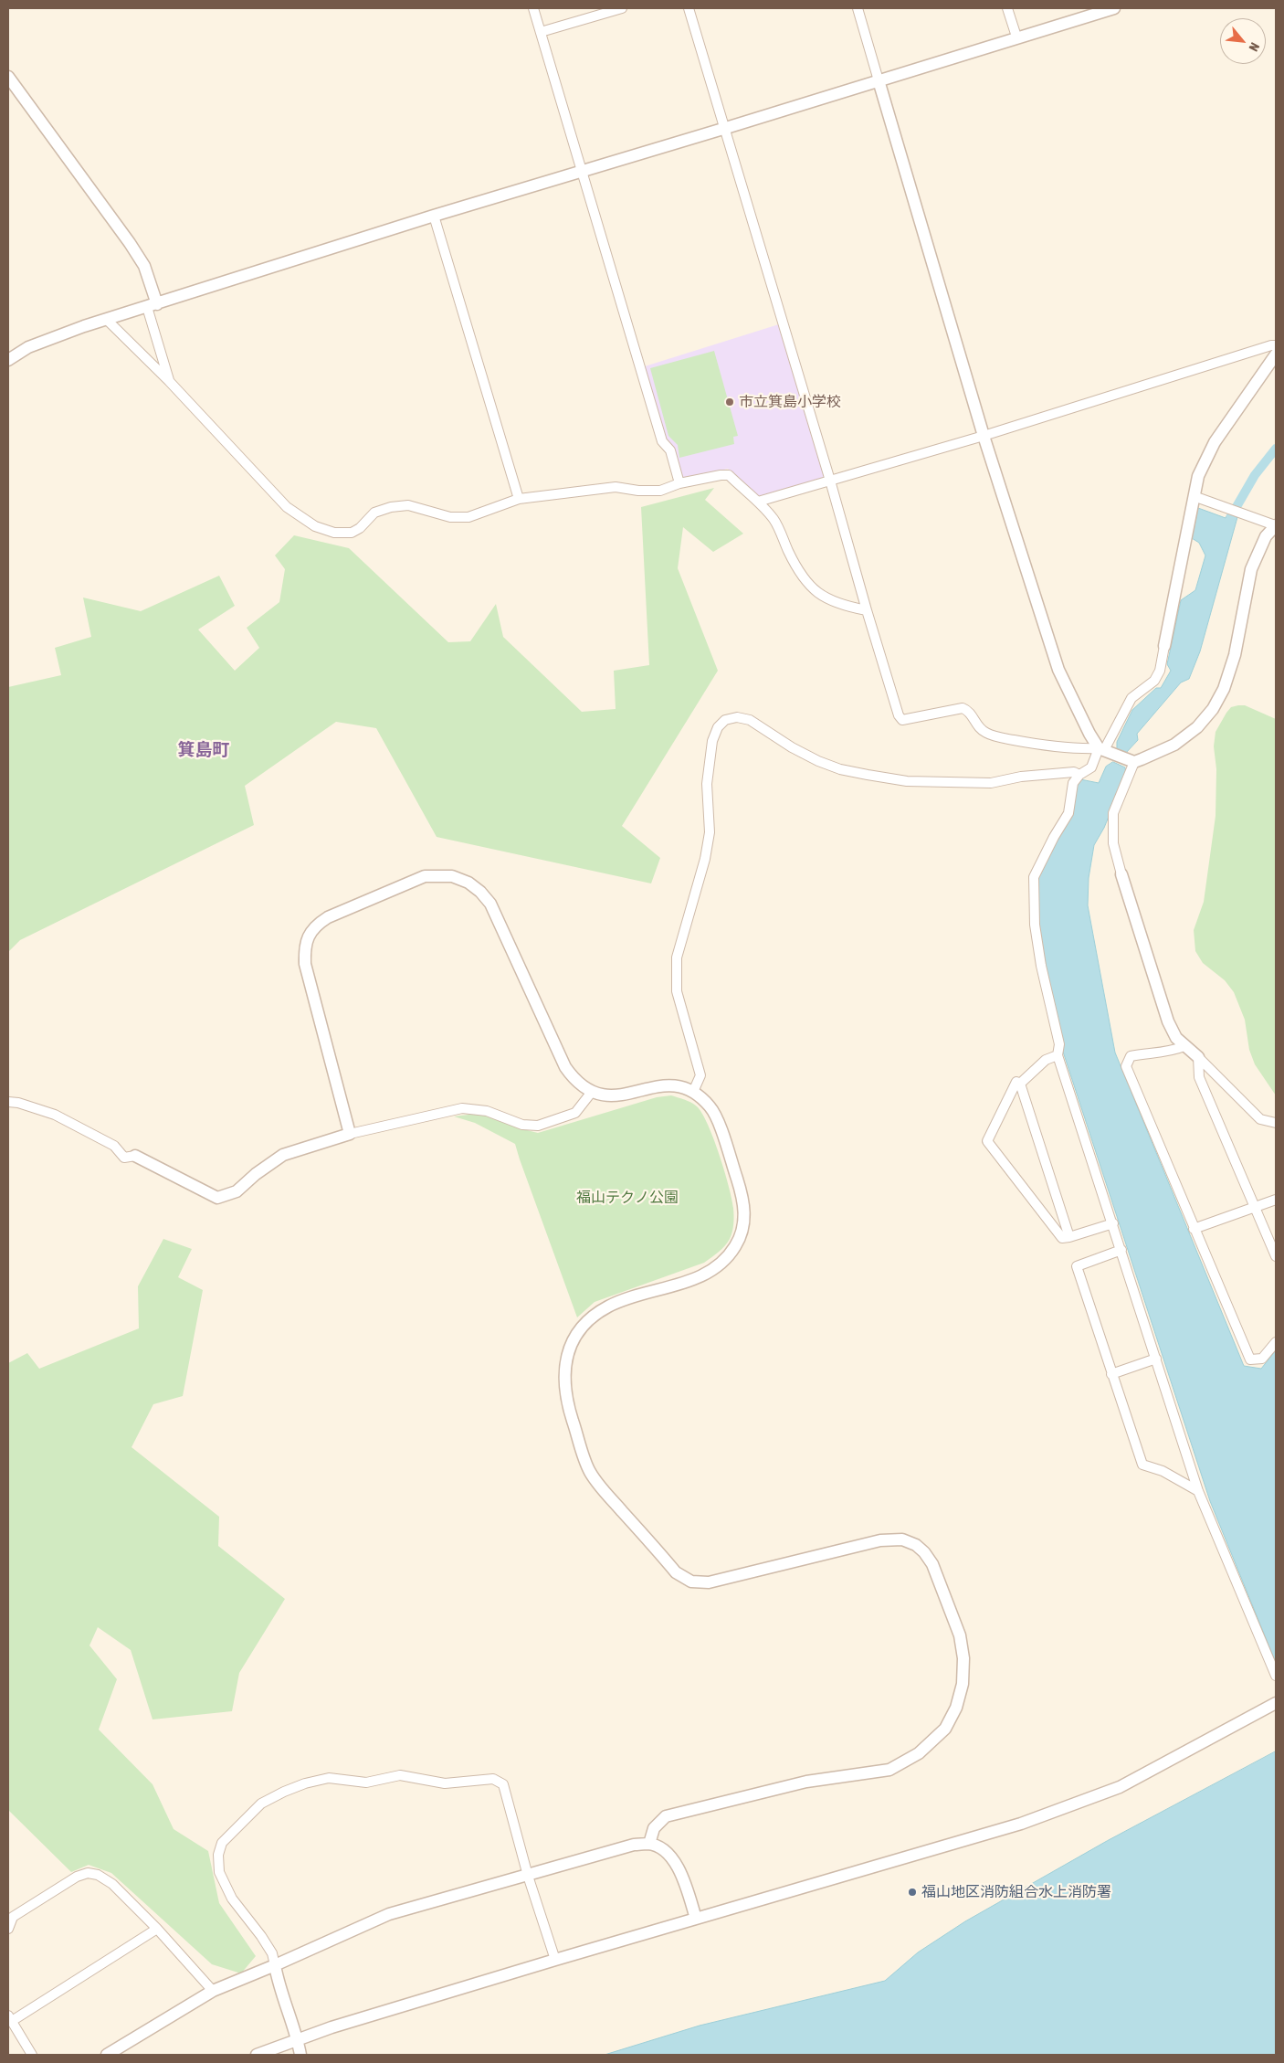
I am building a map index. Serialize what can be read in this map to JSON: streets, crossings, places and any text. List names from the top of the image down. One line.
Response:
{"districts":["箕島町"],"parks":["福山テクノ公園"],"places":["市立箕島小学校","福山地区消防組合水上消防署"],"north":"bottom right"}
